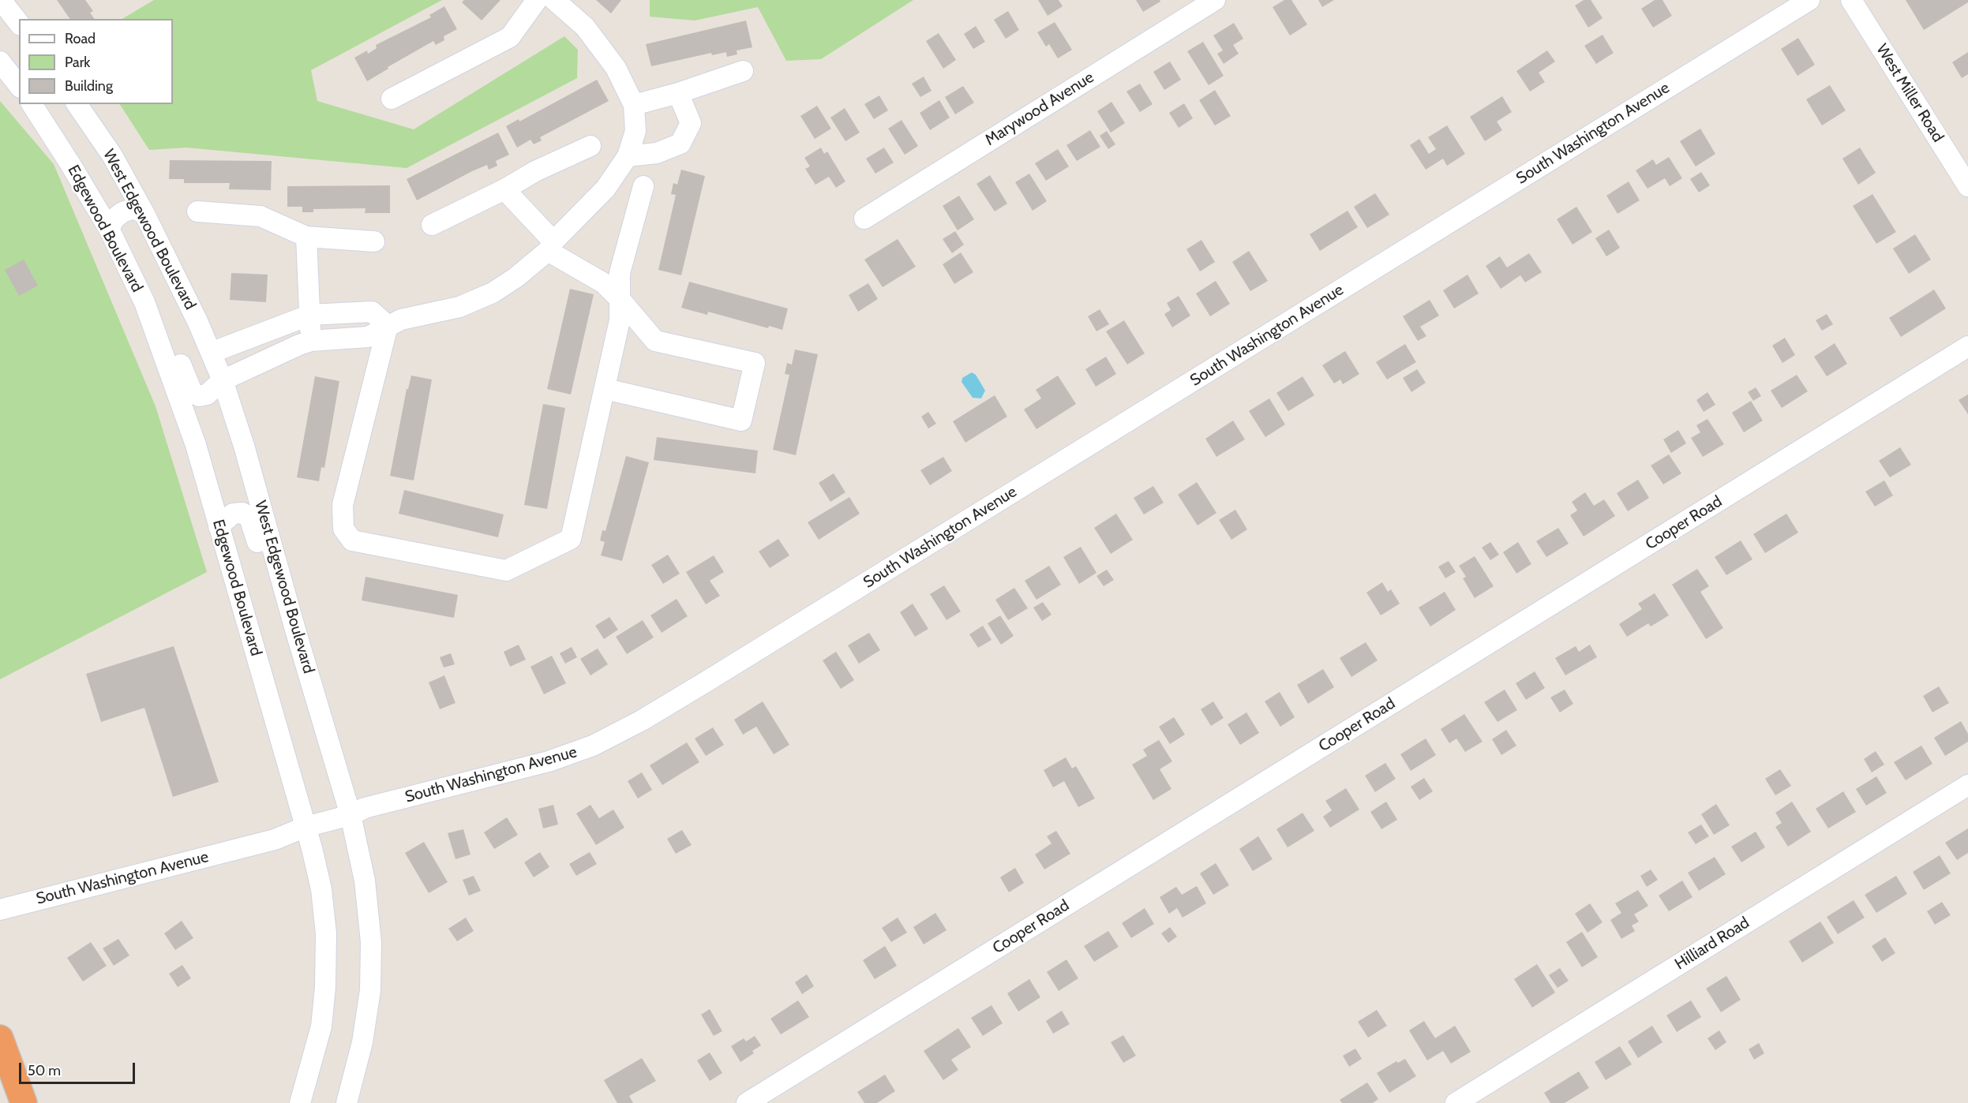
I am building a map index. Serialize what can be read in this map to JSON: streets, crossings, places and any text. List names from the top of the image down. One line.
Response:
{"streets":{"street":["West Miller Road","Marywood Avenue","South Washington Avenue","Edgewood Boulevard","West Edgewood Boulevard","Cooper Road","Hilliard Road"]},"crossings":[["South Washington Avenue","Edgewood Boulevard"],["South Washington Avenue","West Edgewood Boulevard"]],"legend":["Road","Park","Building"],"scale_bar":"50 m"}
